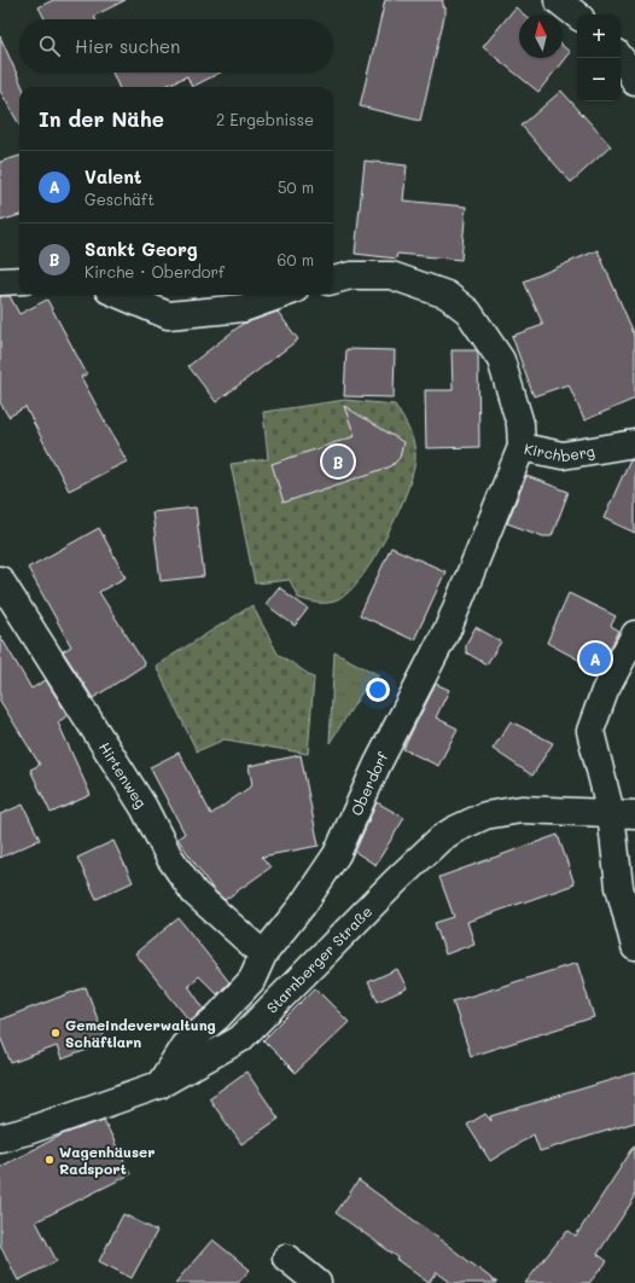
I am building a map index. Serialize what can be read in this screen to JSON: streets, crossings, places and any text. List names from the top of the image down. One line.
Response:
{"streets":{"street":["Kirchberg","Hirtenweg","Oberdorf","Starnberger Straße"]},"crossings":[["Kirchberg","Oberdorf"],["Hirtenweg","Oberdorf"],["Oberdorf","Starnberger Straße"]],"places":["Gemeindeverwaltung Schäftlarn","Wagenhäuser Radsport"],"north":"top","page":{"map_buttons":["+","−"],"search":"Hier suchen","heading":["In der Nähe","2 Ergebnisse"],"list":[{"mark":"A","name":"Valent","note":"Geschäft","value":"50 m"},{"mark":"B","name":"Sankt Georg","note":"Kirche · Oberdorf","value":"60 m"}],"pins":["B","A"]}}
